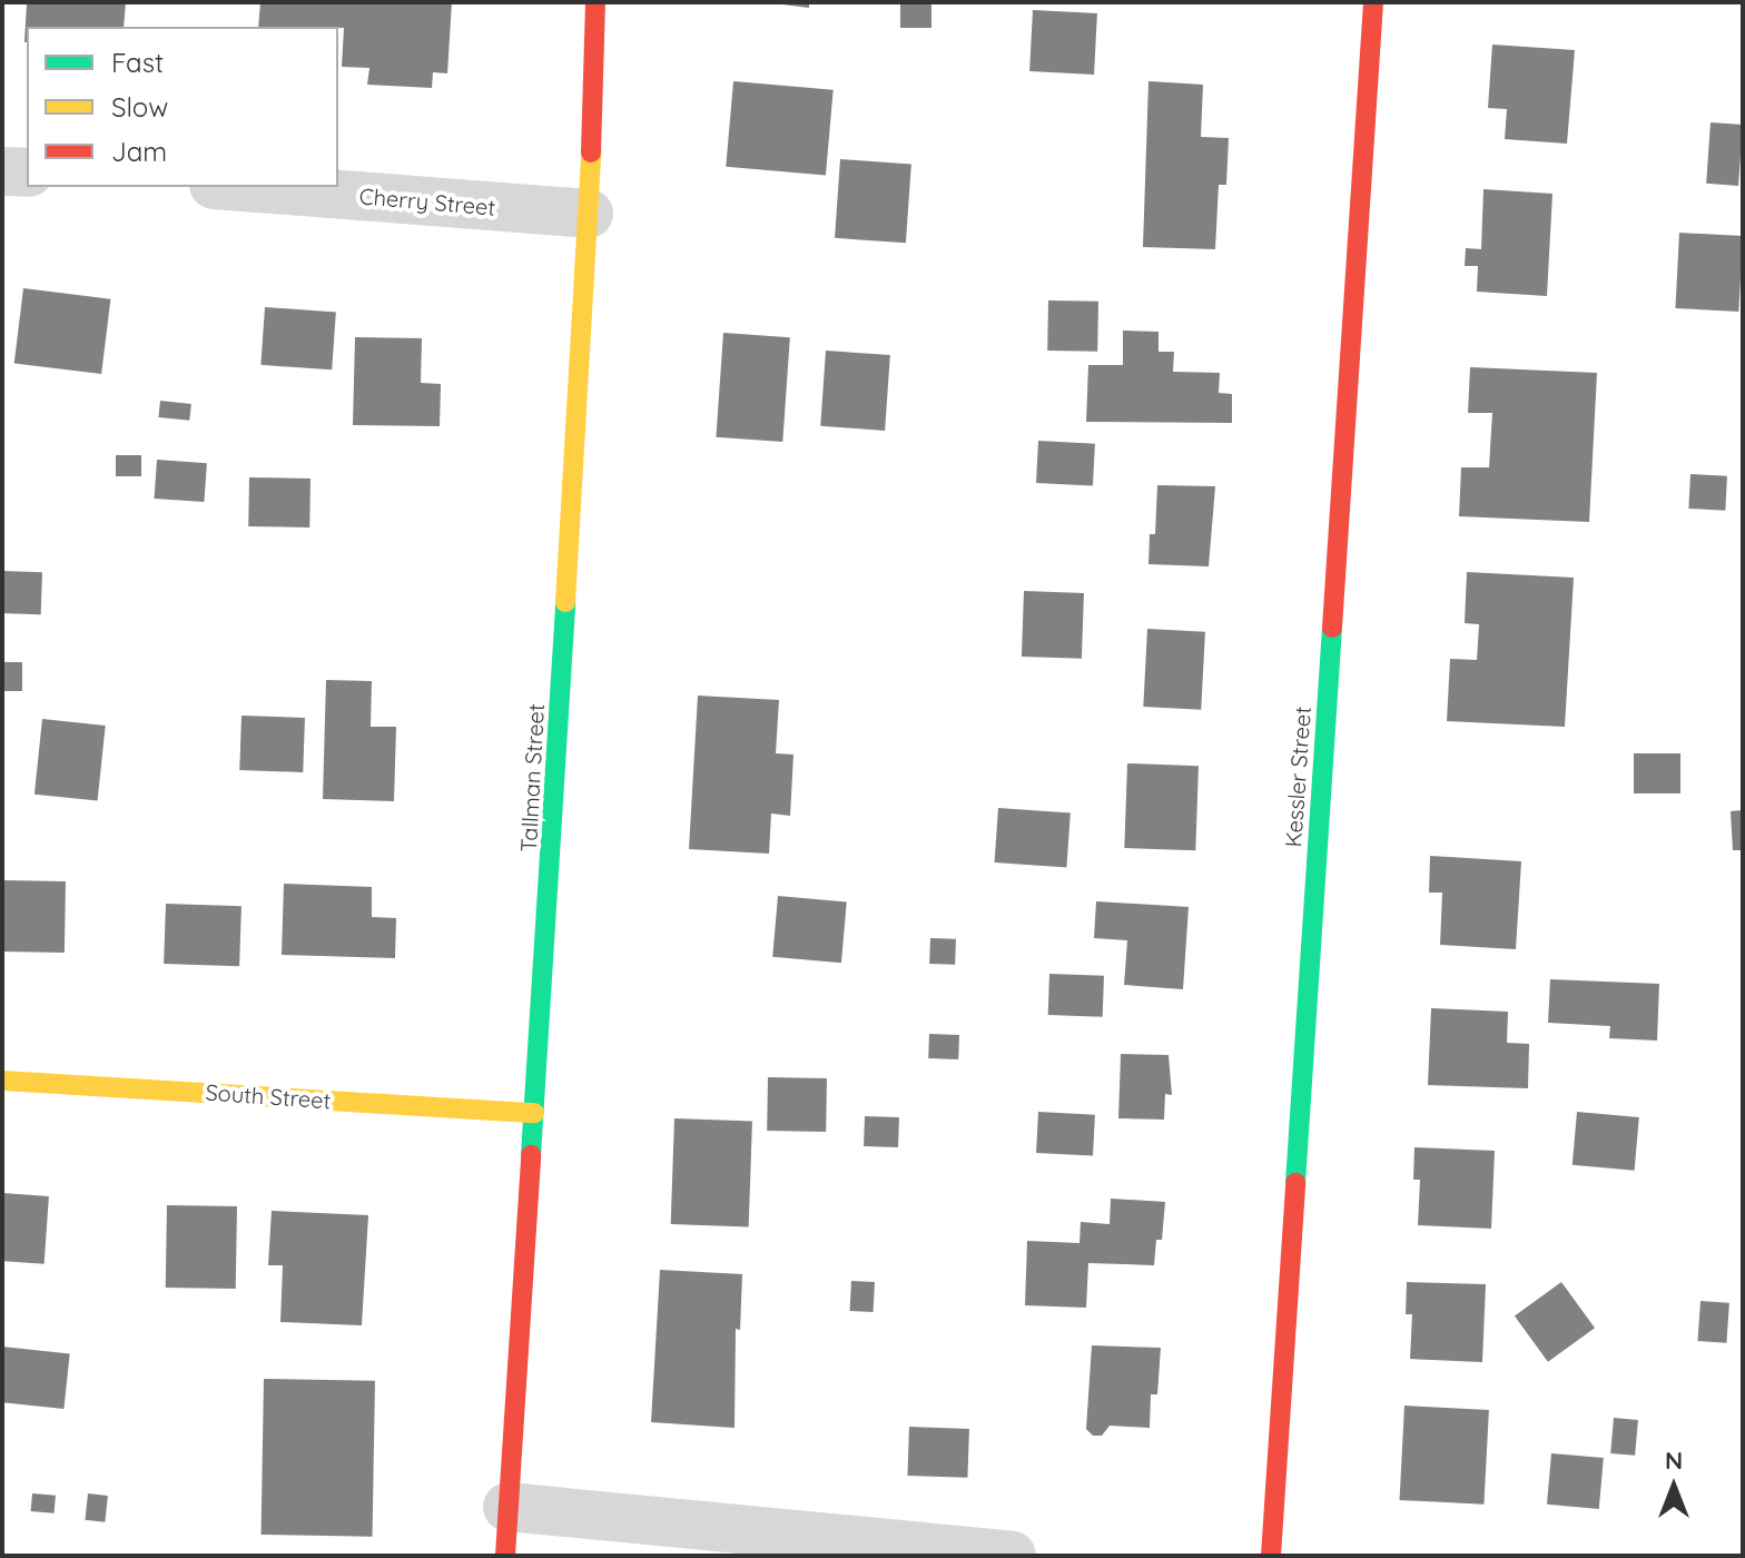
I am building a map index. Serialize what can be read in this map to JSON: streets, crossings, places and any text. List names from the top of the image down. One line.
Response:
{"streets":{"street":["Cherry Street","Kessler Street","Tallman Street","South Street"]},"crossings":[["Cherry Street","Tallman Street"],["Tallman Street","South Street"]],"legend":["Fast","Slow","Jam"],"north":"top"}
